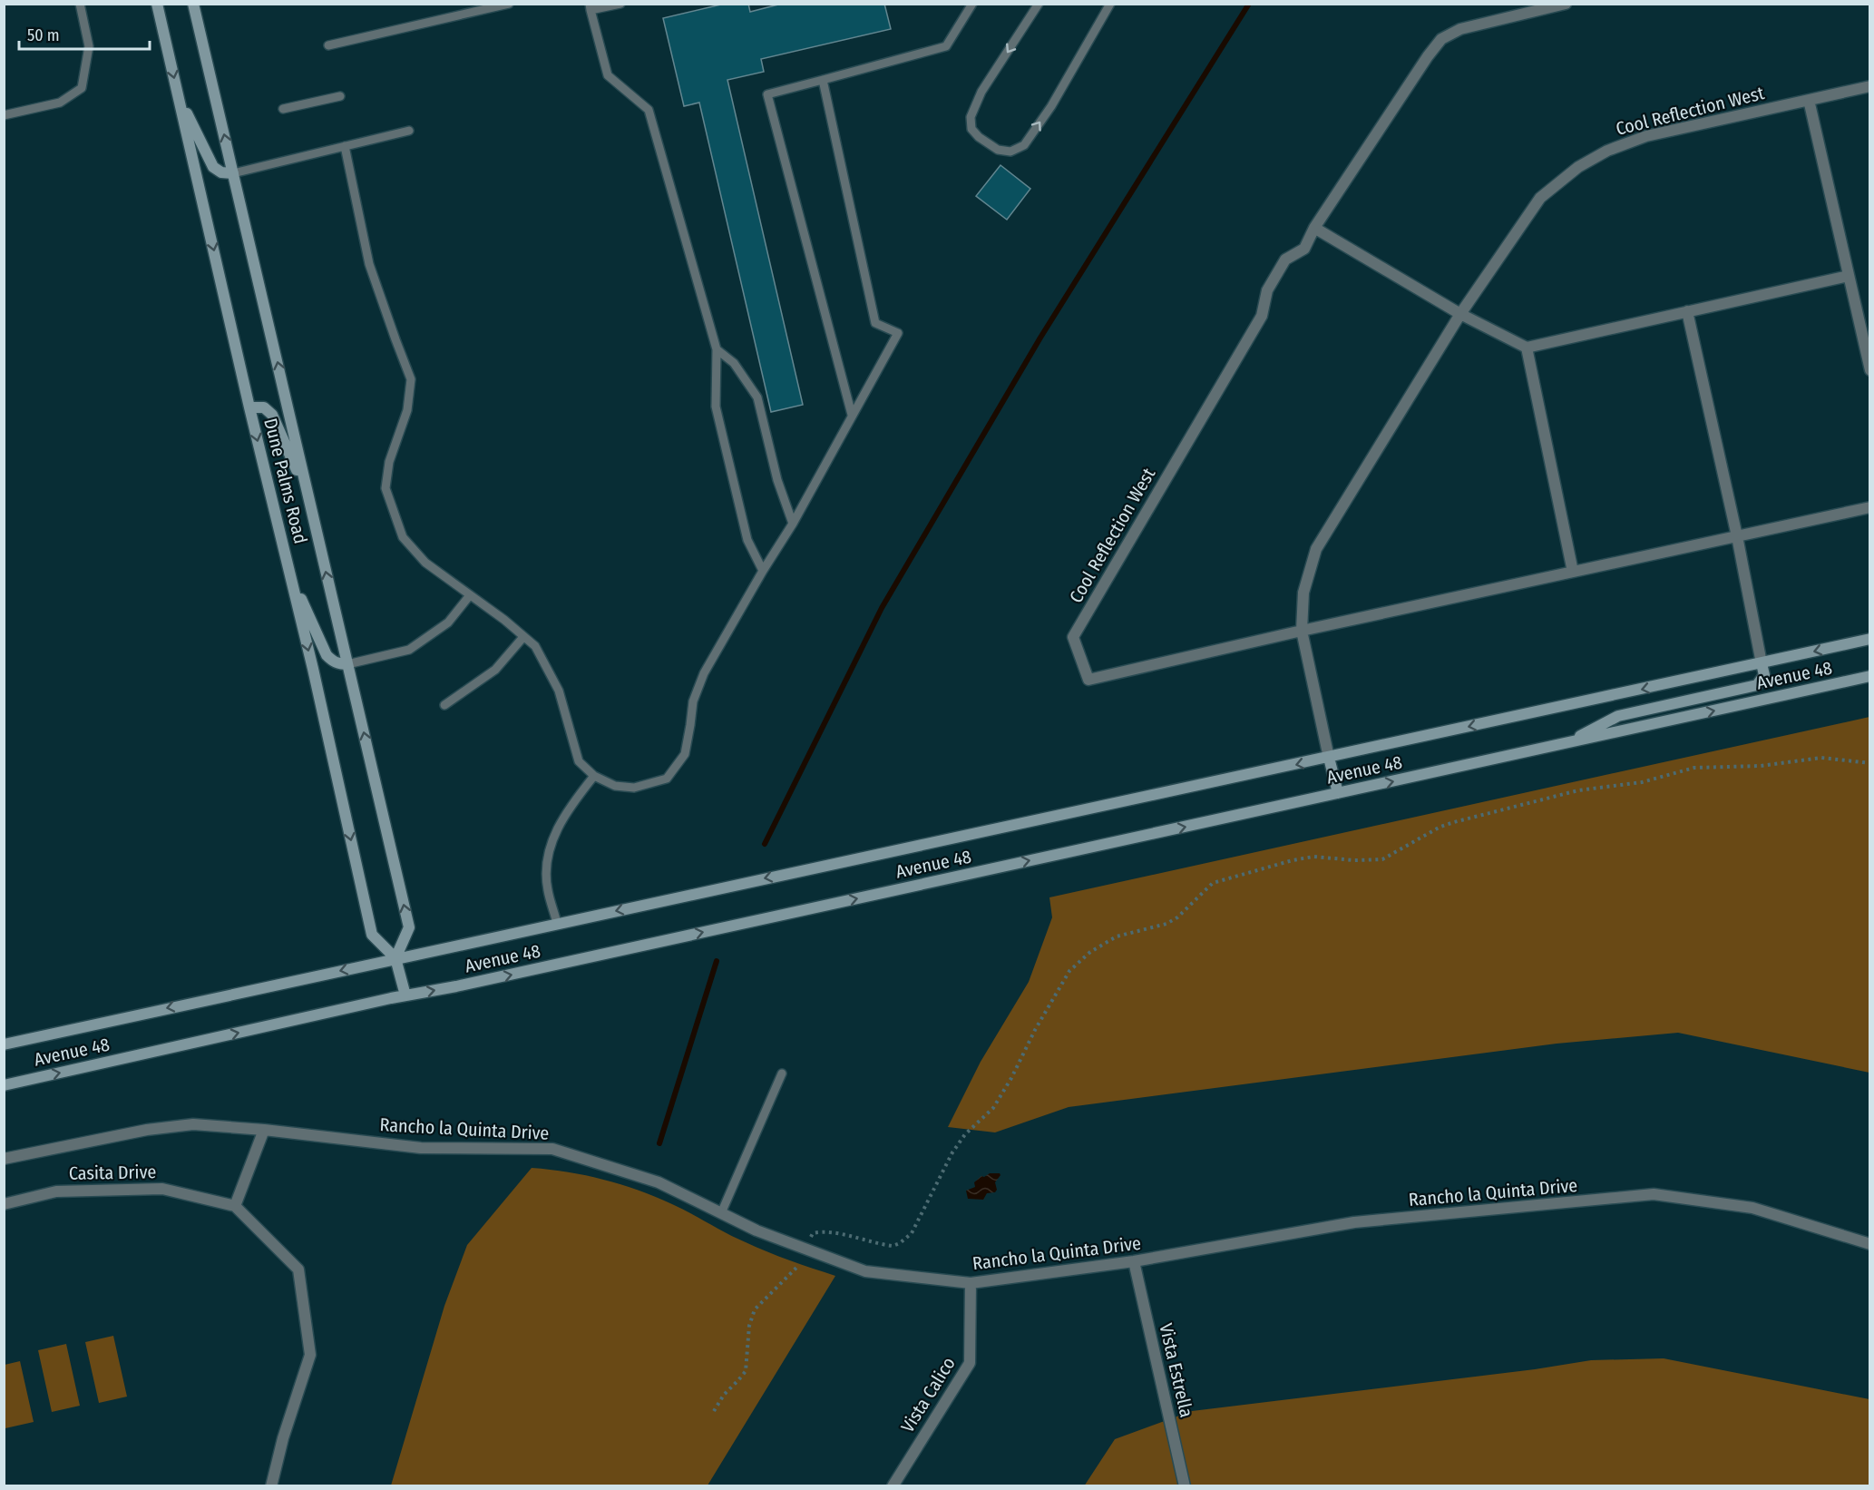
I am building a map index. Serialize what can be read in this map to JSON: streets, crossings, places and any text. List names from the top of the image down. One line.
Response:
{"streets":{"main road":["Dune Palms Road","Avenue 48"],"street":["Cool Reflection West","Rancho la Quinta Drive","Casita Drive","Vista Estrella","Vista Calico"]},"crossings":[["Cool Reflection West","Avenue 48"],["Dune Palms Road","Avenue 48"],["Rancho la Quinta Drive","Vista Estrella"],["Rancho la Quinta Drive","Vista Calico"]],"scale_bar":"50 m"}
